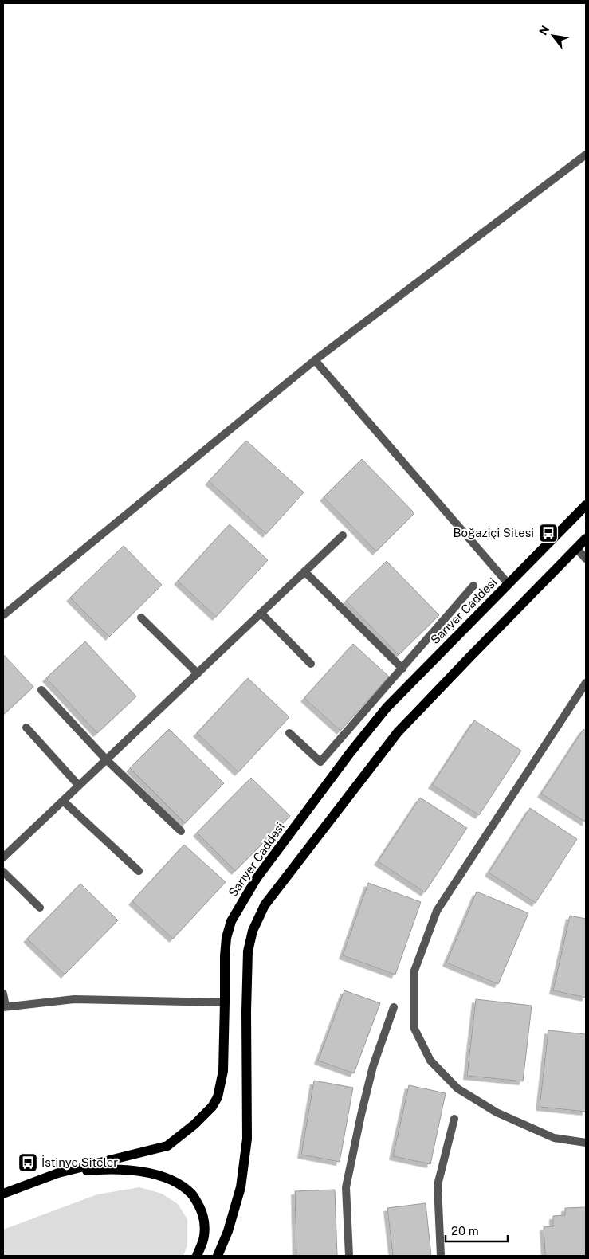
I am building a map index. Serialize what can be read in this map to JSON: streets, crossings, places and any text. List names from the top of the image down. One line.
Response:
{"streets":{"main road":["Sarıyer Caddesi"]},"places":{"bus stop":["Boğaziçi Sitesi","İstinye Siteler"]},"scale_bar":"20 m","north":"top left"}
